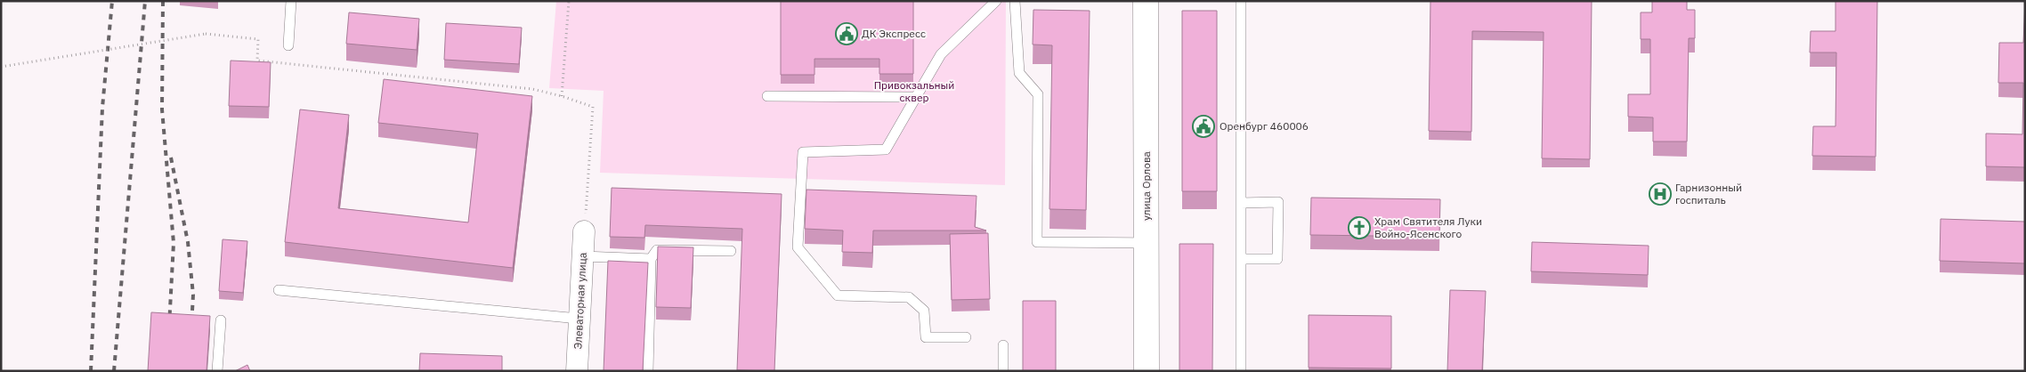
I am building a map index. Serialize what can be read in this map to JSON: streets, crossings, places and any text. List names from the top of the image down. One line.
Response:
{"streets":{"street":["улица Орлова","Элеваторная улица"]},"parks":["Привокзальный сквер"],"places":{"public building":["ДК Экспресс","Оренбург 460006"],"hospital":["Гарнизонный госпиталь"],"church":["Храм Святителя Луки Войно-Ясенского"]}}
